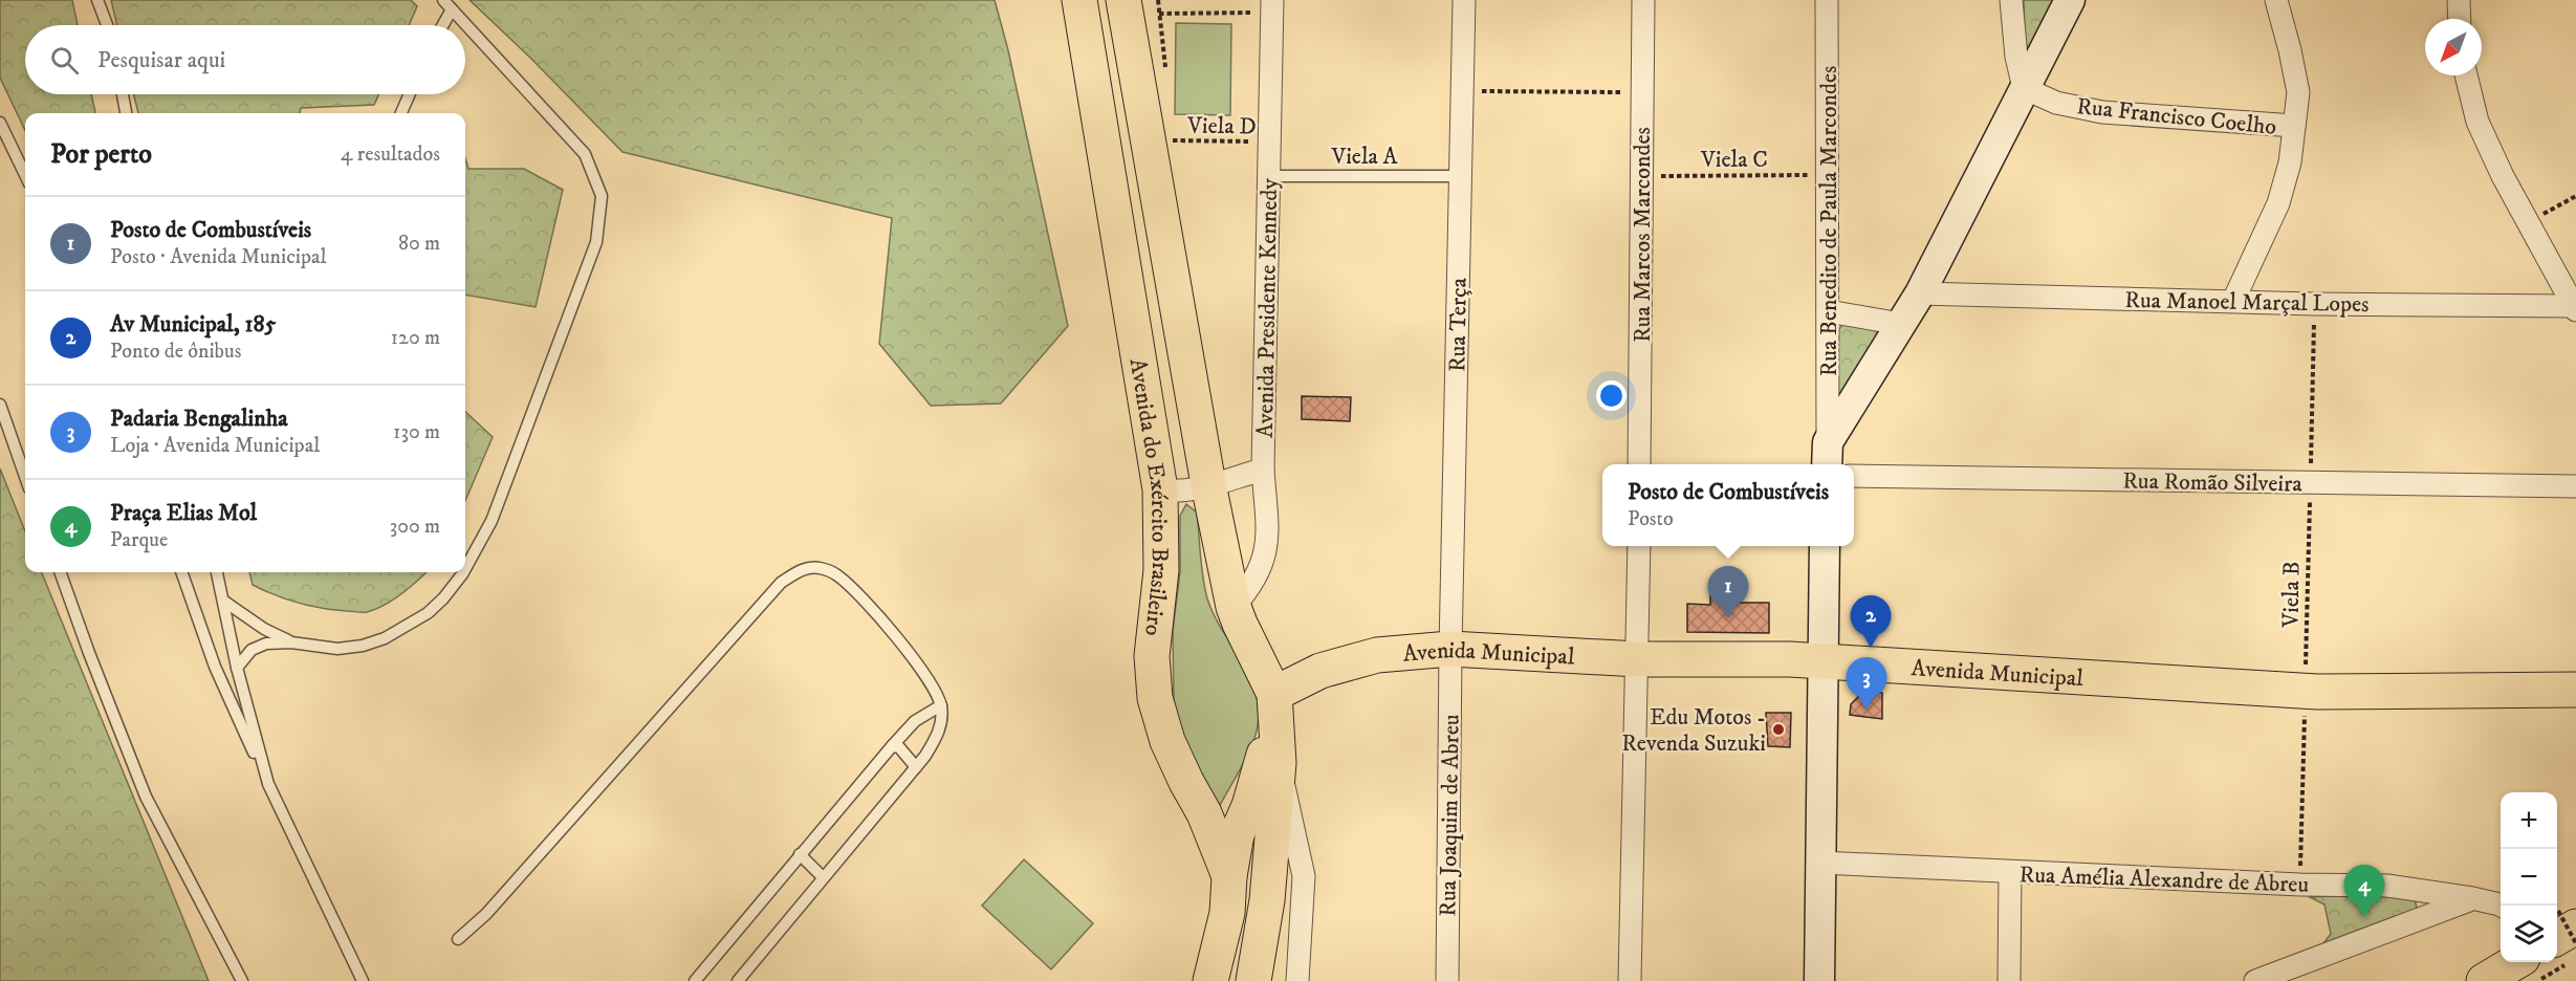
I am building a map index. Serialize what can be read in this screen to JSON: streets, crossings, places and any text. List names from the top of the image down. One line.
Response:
{"streets":{"main road":["Avenida do Exército Brasileiro","Avenida Municipal"],"street":["Rua Francisco Coelho","Rua Benedito de Paula Marcondes","Rua Marcos Marcondes","Rua Manoel Marçal Lopes","Avenida Presidente Kennedy","Rua Terça","Rua Romão Silveira","Rua Joaquim de Abreu","Rua Amélia Alexandre de Abreu"],"lane":["Viela A"],"path":["Viela D","Viela C","Viela B"]},"crossings":[["Viela D","Avenida Presidente Kennedy"],["Viela A","Avenida Presidente Kennedy"],["Viela A","Rua Terça"],["Viela C","Rua Benedito de Paula Marcondes"],["Viela C","Rua Marcos Marcondes"],["Rua Manoel Marçal Lopes","Viela B"],["Avenida Presidente Kennedy","Avenida do Exército Brasileiro"],["Rua Terça","Avenida Municipal"],["Rua Terça","Rua Joaquim de Abreu"],["Rua Romão Silveira","Viela B"],["Avenida do Exército Brasileiro","Avenida Municipal"],["Viela B","Avenida Municipal"],["Viela B","Rua Amélia Alexandre de Abreu"],["Avenida Municipal","Rua Joaquim de Abreu"]],"places":["Edu Motos - Revenda Suzuki"],"north":"bottom left","page":{"search":"Pesquisar aqui","heading":["Por perto","4 resultados"],"list":[{"mark":"1","name":"Posto de Combustíveis","note":"Posto · Avenida Municipal","value":"80 m"},{"mark":"2","name":"Av Municipal, 185","note":"Ponto de ônibus","value":"120 m"},{"mark":"3","name":"Padaria Bengalinha","note":"Loja · Avenida Municipal","value":"130 m"},{"mark":"4","name":"Praça Elias Mol","note":"Parque","value":"300 m"}],"popup":["Posto de Combustíveis","Posto"],"pins":["1","2","3","4"],"map_buttons":["+","−"]}}
